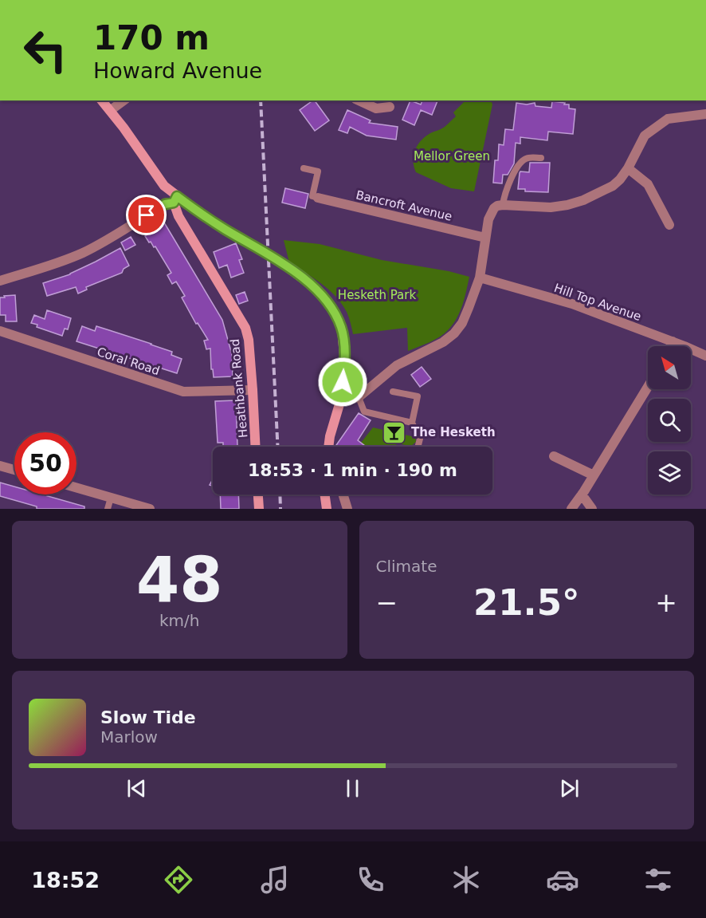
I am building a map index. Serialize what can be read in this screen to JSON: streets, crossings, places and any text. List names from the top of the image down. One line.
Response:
{"streets":{"main road":["Heathbank Road"],"street":["Bancroft Avenue","Hill Top Avenue","Coral Road"]},"crossings":[["Coral Road","Heathbank Road"]],"parks":["Mellor Green","Hesketh Park"],"places":{"bar":["The Hesketh"]},"north":"top left","page":{"turn":["170 m","Howard Avenue"],"limit":"50","trip":"18:53 · 1 min · 190 m","tile":[["48","km/h"],"Climate"],"heat":["−","21.5°","+"],"song":["Slow Tide","Marlow"],"tabs":"18:52"}}
